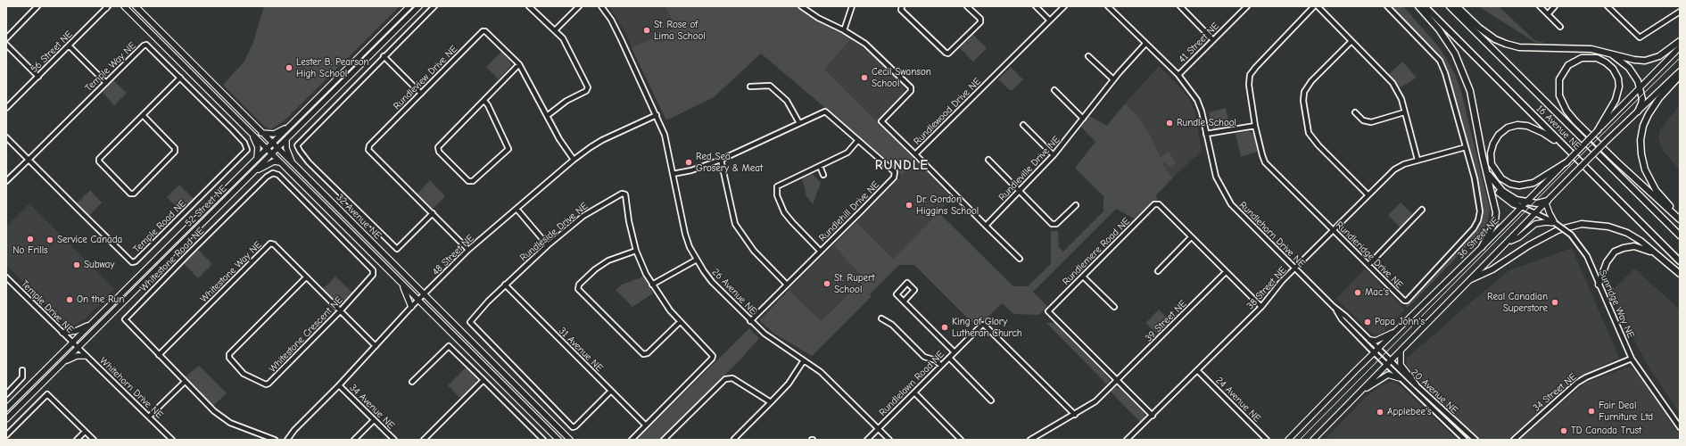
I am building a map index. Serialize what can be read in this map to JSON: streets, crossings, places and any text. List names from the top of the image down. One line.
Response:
{"streets":{"highway":["16 Avenue NE"],"main road":["52 Street NE","32 Avenue NE","36 Street NE"],"street":["41 Street NE","56 Street NE","Temple Way NE","Rundleview Drive NE","Rundlewood Drive NE","Rundleville Drive NE","Rundlehill Drive NE","Temple Road NE","Rundleside Drive NE","Rundlehorn Drive NE","Rundlemere Road NE","48 Street NE","Rundleridge Drive NE","Whitestone Road NE","Whitestone Way NE","38 Street NE","26 Avenue NE","Sunridge Way NE","Temple Drive NE","39 Street NE","Whitestone Crescent NE","31 Avenue NE","Rundlelawn Road NE","Whitehorn Drive NE","20 Avenue NE","34 Street NE","24 Avenue NE","34 Avenue NE"]},"crossings":[["41 Street NE","Rundlehorn Drive NE"],["Temple Way NE","Temple Road NE"],["Rundleview Drive NE","48 Street NE"],["Rundleville Drive NE","Rundlehorn Drive NE"],["52 Street NE","32 Avenue NE"],["52 Street NE","Temple Drive NE"],["52 Street NE","Whitehorn Drive NE"],["Rundlehill Drive NE","26 Avenue NE"],["32 Avenue NE","48 Street NE"],["Rundleside Drive NE","31 Avenue NE"],["Rundlehorn Drive NE","36 Street NE"],["Rundlehorn Drive NE","38 Street NE"],["Rundlehorn Drive NE","20 Avenue NE"],["36 Street NE","Sunridge Way NE"],["Rundlemere Road NE","38 Street NE"],["Rundlemere Road NE","39 Street NE"],["48 Street NE","Whitestone Way NE"],["48 Street NE","26 Avenue NE"],["48 Street NE","34 Avenue NE"],["Rundleridge Drive NE","38 Street NE"],["Whitestone Road NE","Whitestone Way NE"],["Whitestone Road NE","Whitestone Crescent NE"],["Whitestone Way NE","Whitestone Crescent NE"],["38 Street NE","24 Avenue NE"],["26 Avenue NE","Rundlelawn Road NE"],["Sunridge Way NE","34 Street NE"],["Temple Drive NE","Whitehorn Drive NE"],["39 Street NE","Rundlelawn Road NE"]],"districts":["RUNDLE"],"places":["St. Rose of Lima School","Lester B. Pearson High School","Cecil Swanson School","Rundle School","Red Sea Grosery & Meat","Dr. Gordon Higgins School","No Frills","Service Canada","Subway","St. Rupert School","Mac's","On the Run","Real Canadian Superstore","Papa John's","King of Glory Lutheran Church","Fair Deal Furniture Ltd","Applebee's","TD Canada Trust"]}
